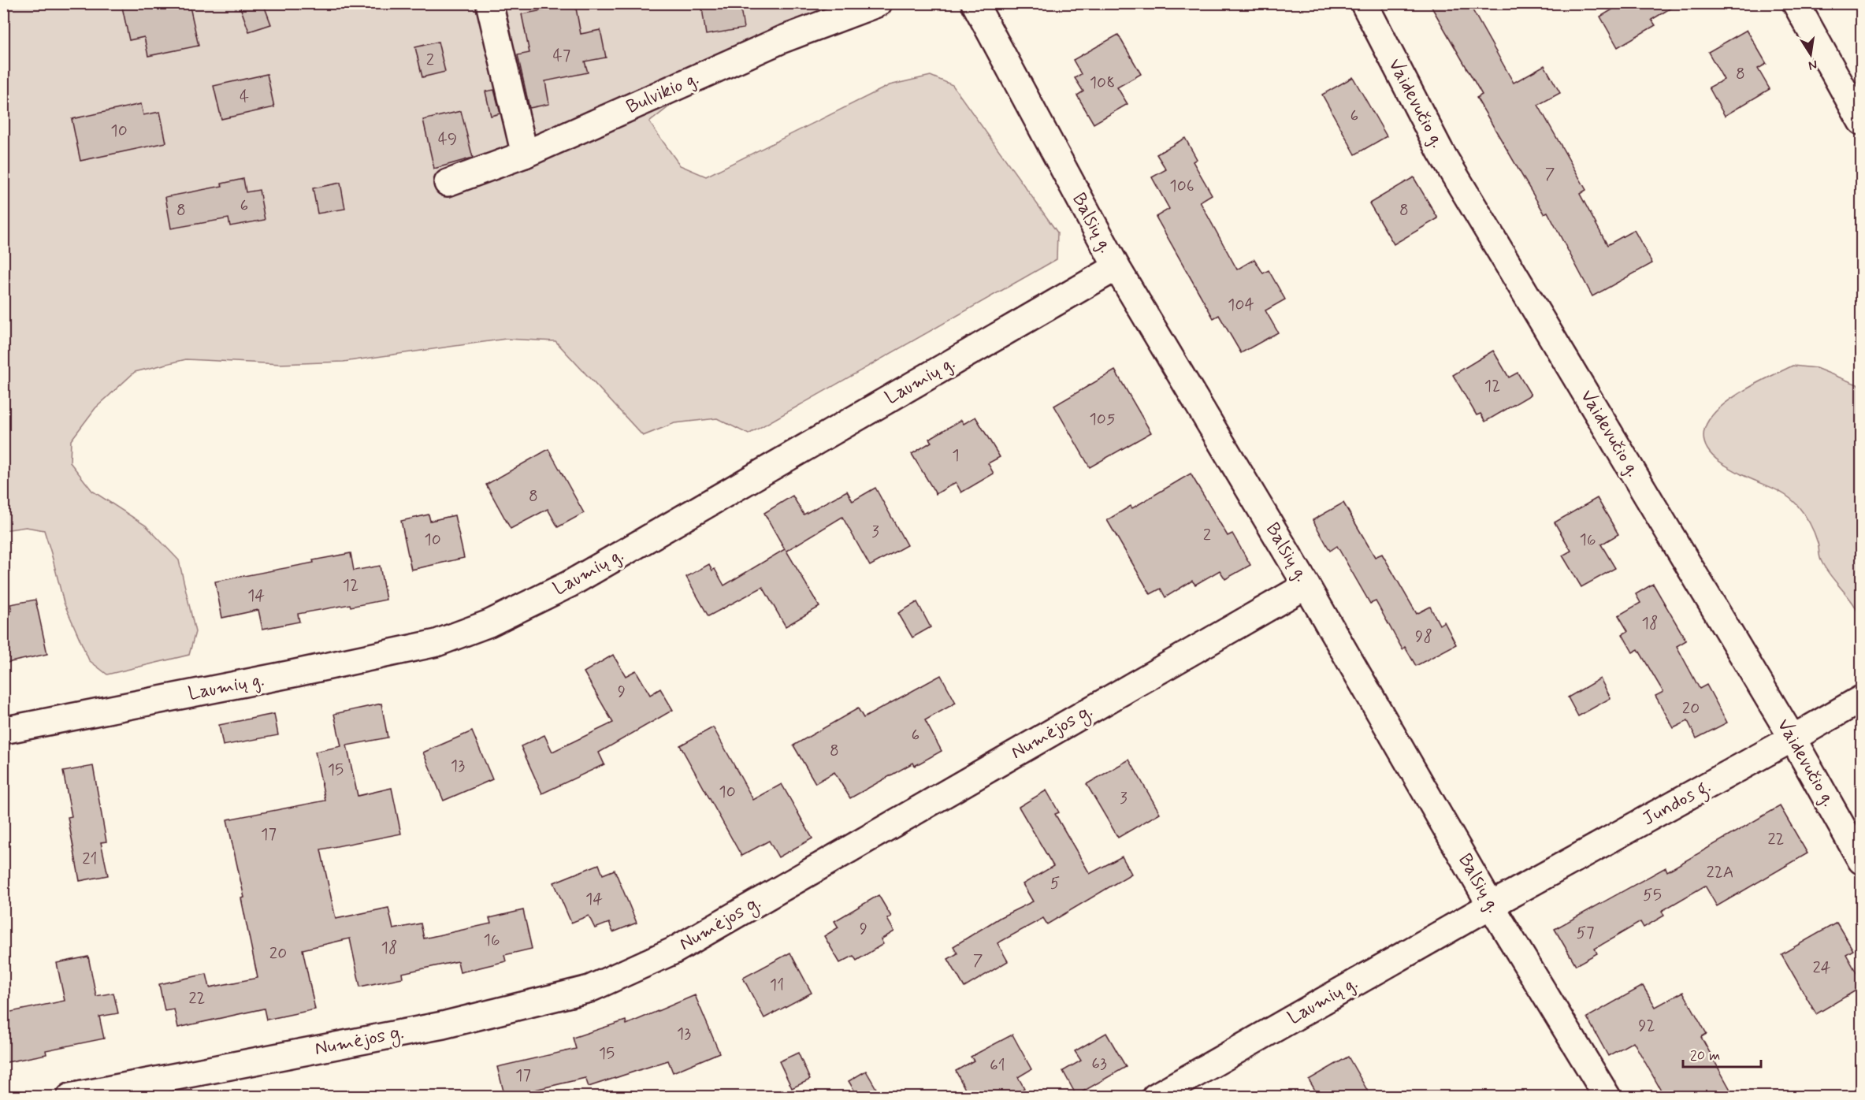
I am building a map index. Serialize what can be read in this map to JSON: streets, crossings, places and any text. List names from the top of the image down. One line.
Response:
{"streets":{"street":["Bulvikio g.","Vaidevučio g.","Balsių g.","Laumių g.","Numėjos g.","Jundos g."]},"crossings":[["Vaidevučio g.","Jundos g."],["Balsių g.","Laumių g."],["Balsių g.","Numėjos g."],["Balsių g.","Jundos g."],["Laumių g.","Jundos g."]],"house_numbers":["47","2","8","108","4","6","10","49","7","106","6","8","8","104","12","105","1","8","3","2","10","16","12","14","18","98","9","20","6","8","13","15","10","3","17","22","21","22A","5","55","14","9","57","16","18","20","7","24","11","22","92","13","15","63","61","17"],"scale_bar":"20 m","north":"bottom"}
